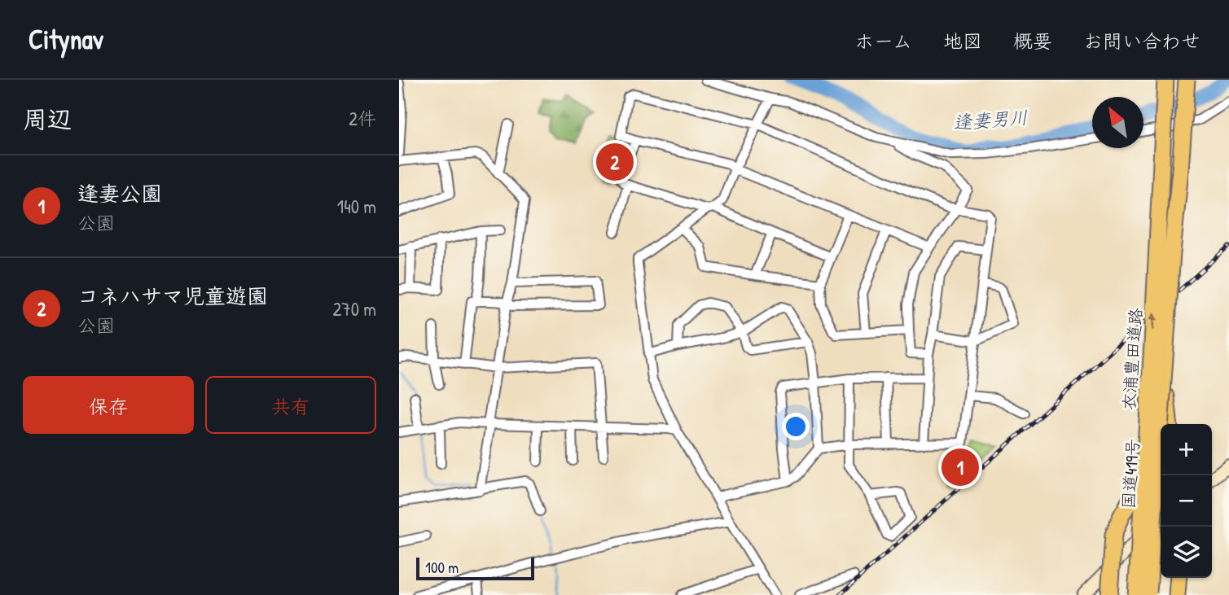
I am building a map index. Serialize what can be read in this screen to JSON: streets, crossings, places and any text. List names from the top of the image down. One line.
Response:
{"streets":{"highway":["衣浦豊田道路","国道419号"]},"water":["逢妻男川"],"scale_bar":"100 m","north":"top left","page":{"header":"Citynav","nav":["ホーム","地図","概要","お問い合わせ"],"heading":["周辺","2件"],"pins":["2","1"],"list":[{"mark":"1","name":"逢妻公園","note":"公園","value":"140 m"},{"mark":"2","name":"コネハサマ児童遊園","note":"公園","value":"270 m"}],"buttons":["保存","共有"],"map_buttons":["+","−"],"scale":"100 m"}}
